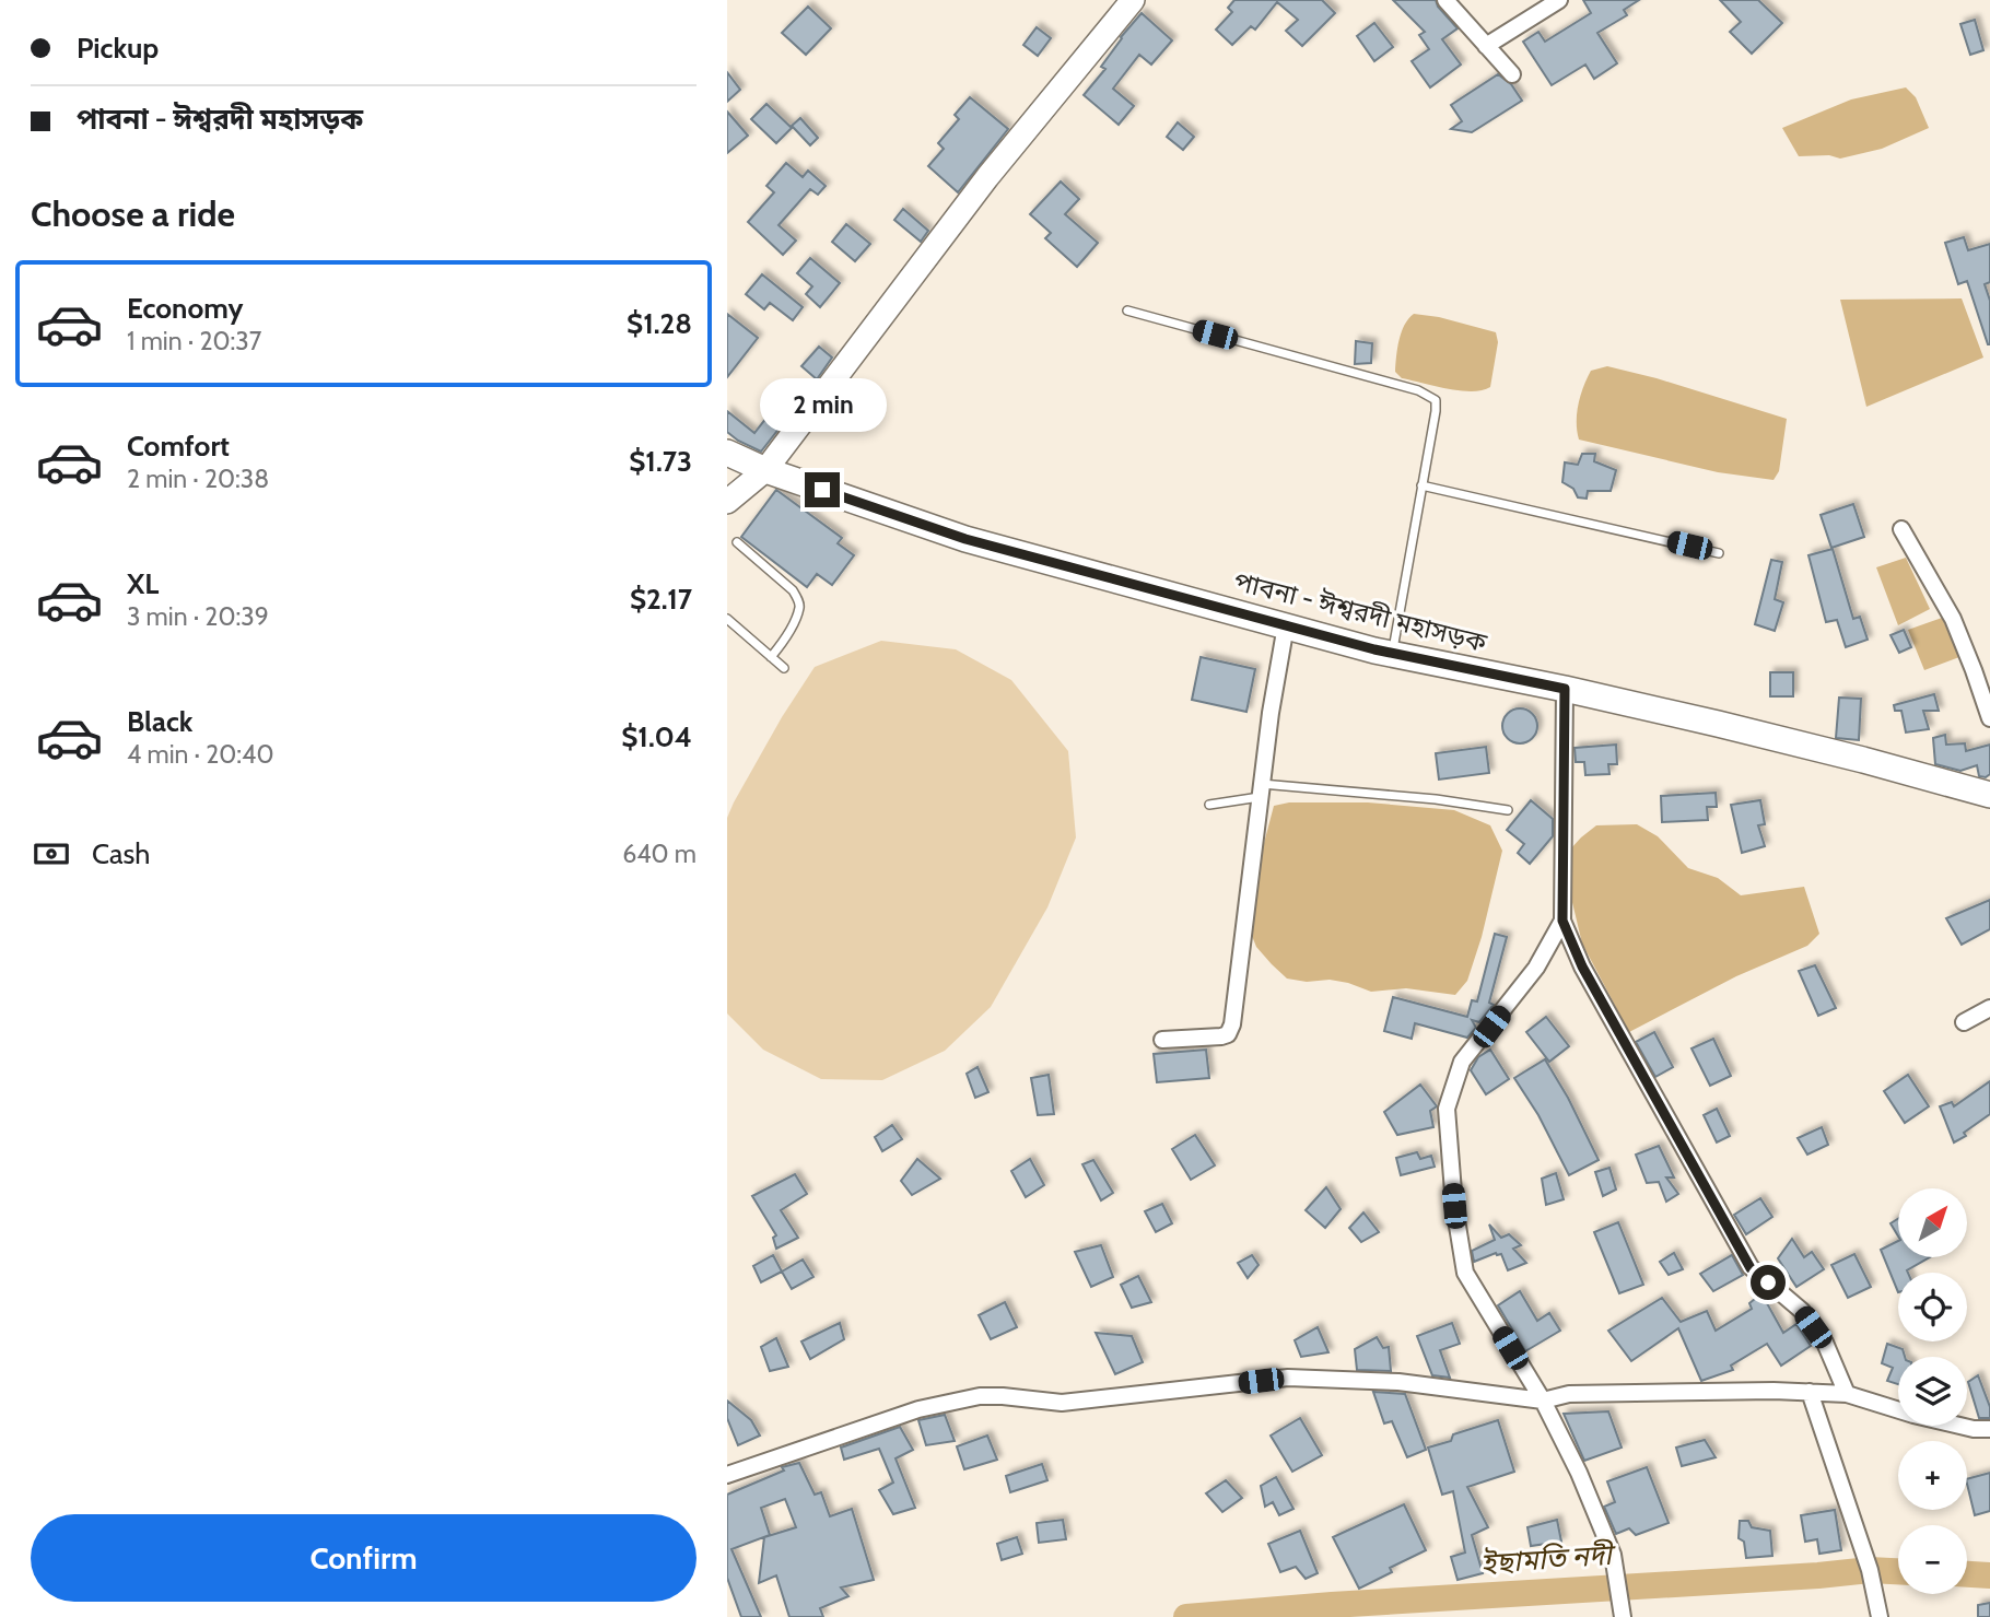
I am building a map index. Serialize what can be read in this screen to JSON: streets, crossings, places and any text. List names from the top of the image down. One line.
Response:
{"streets":{"main road":["পাবনা - ঈশ্বরদী মহাসড়ক"]},"water":["ইছামতি নদী"],"north":"top right","page":{"banner":["Pickup","পাবনা - ঈশ্বরদী মহাসড়ক"],"heading":"Choose a ride","list":[{"name":"Economy","note":"1 min · 20:37","value":"$1.28"},{"name":"Comfort","note":"2 min · 20:38","value":"$1.73"},{"name":"XL","note":"3 min · 20:39","value":"$2.17"},{"name":"Black","note":"4 min · 20:40","value":"$1.04"}],"bubble":"2 min","pay":["Cash","640 m"],"map_buttons":["+","−"],"buttons":"Confirm"}}
